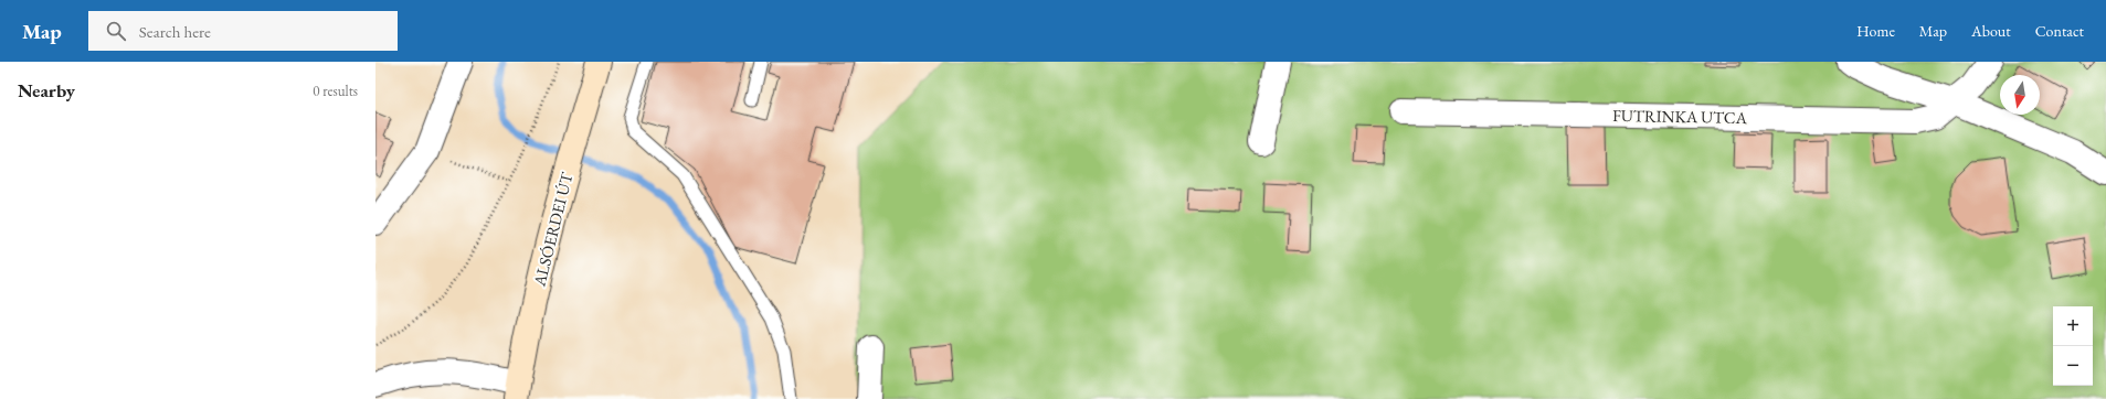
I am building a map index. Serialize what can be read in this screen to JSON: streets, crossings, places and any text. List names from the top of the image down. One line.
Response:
{"streets":{"main road":["ALSÓERDEI ÚT"],"street":["FUTRINKA UTCA"]},"north":"bottom","page":{"header":"Map","search":"Search here","nav":["Home","Map","About","Contact"],"heading":["Nearby","0 results"],"map_buttons":["+","−"]}}
